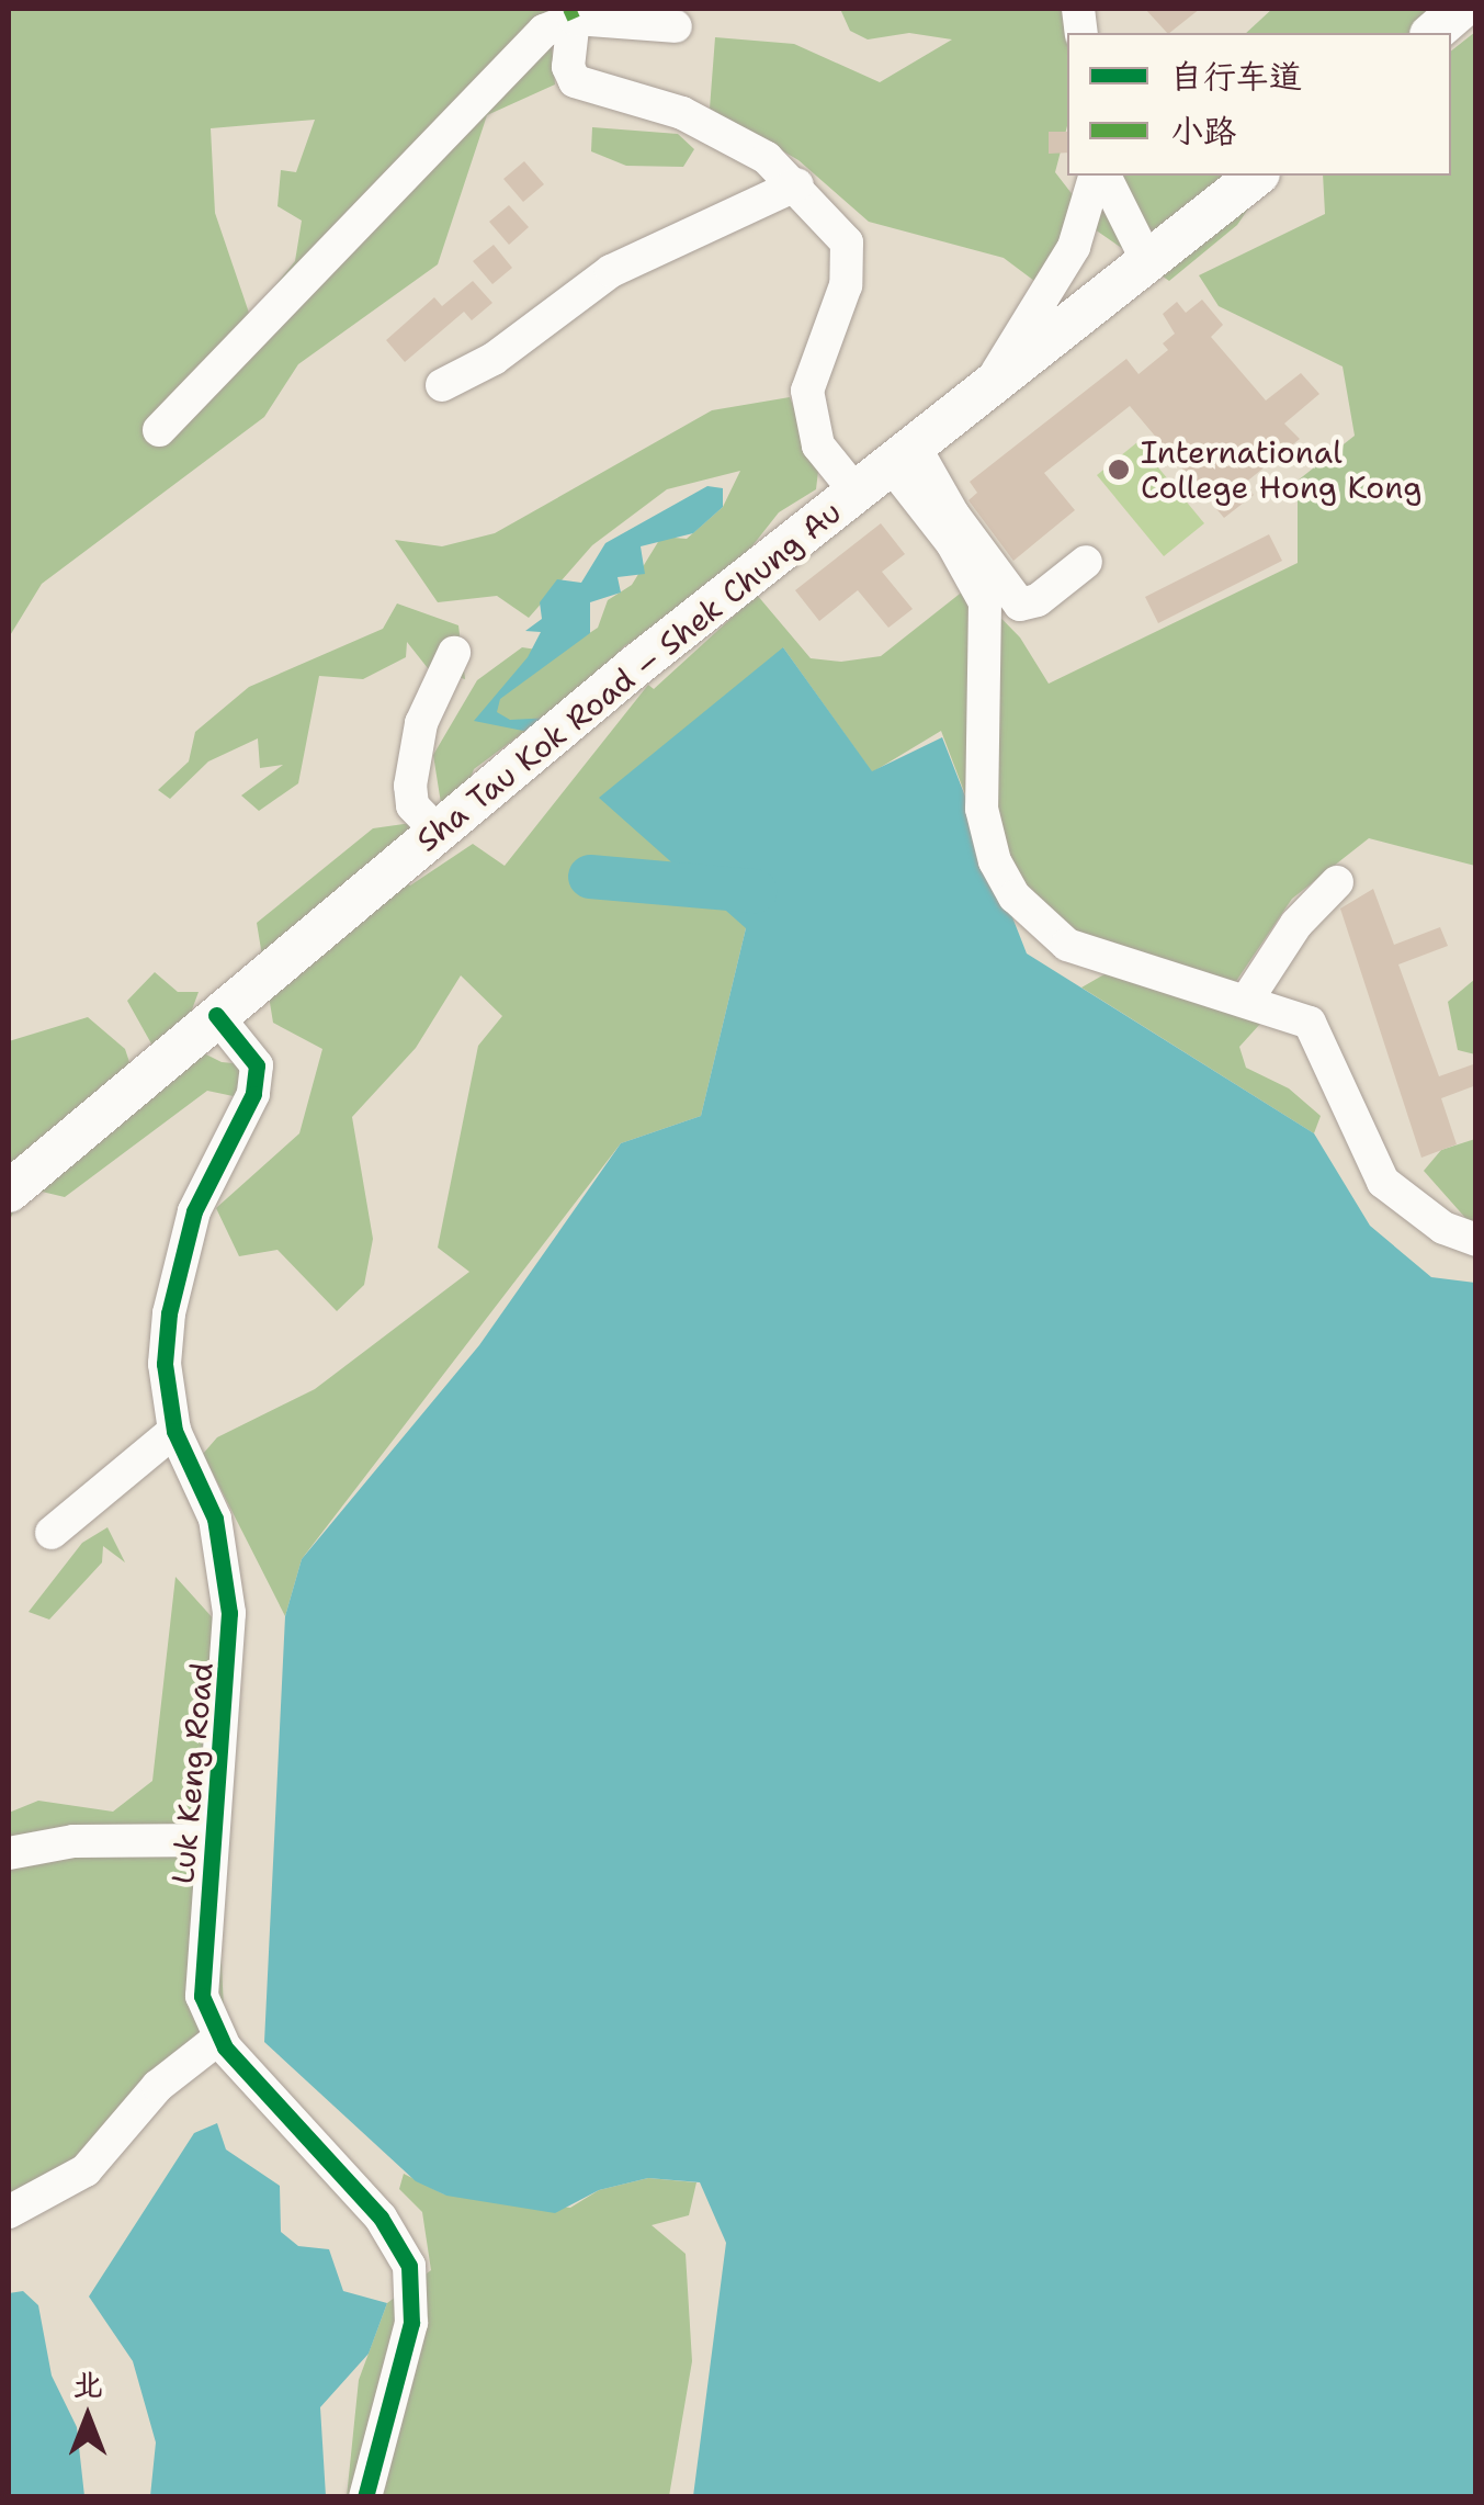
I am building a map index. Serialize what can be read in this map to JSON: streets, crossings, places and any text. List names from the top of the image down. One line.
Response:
{"streets":{"main road":["Sha Tau Kok Road – Shek Chung Au"],"street":["Luk Keng Road"]},"crossings":[["Sha Tau Kok Road – Shek Chung Au","Luk Keng Road"]],"places":["International College Hong Kong"],"legend":["自行车道","小路"],"north":"top"}
